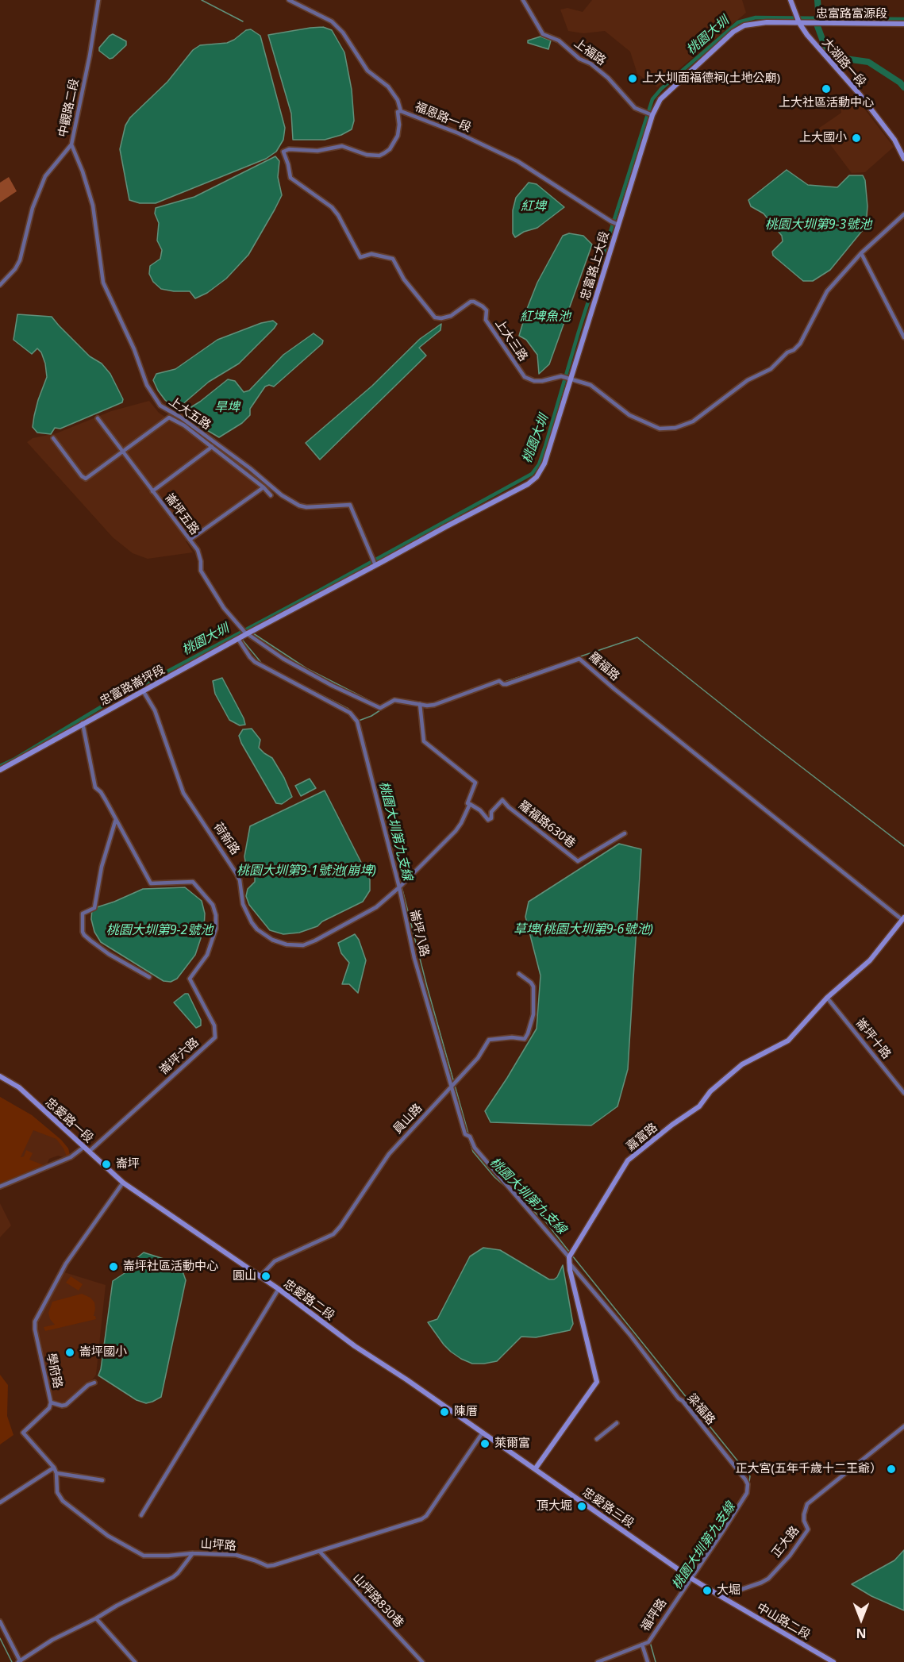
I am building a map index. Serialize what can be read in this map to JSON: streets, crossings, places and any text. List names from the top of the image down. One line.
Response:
{"streets":{"street":["忠富路富源段","上福路","大湖路一段","中觀路二段","福恩路一段","忠富路上大段","上大三路","上大五路","崙坪五路","羅福路","忠富路崙坪段","羅福路630巷","荷新路","崙坪八路","崙坪十路","崙坪六路","員山路","忠愛路一段","嘉富路","忠愛路二段","學府路","梁福路","忠愛路三段","正大路","山坪路","山坪路830巷","福坪路","中山路二段"]},"crossings":[["忠富路富源段","大湖路一段"],["忠富路富源段","忠富路上大段"],["上福路","忠富路上大段"],["大湖路一段","忠富路上大段"],["中觀路二段","上大五路"],["福恩路一段","忠富路上大段"],["福恩路一段","上大三路"],["忠富路上大段","上大三路"],["忠富路上大段","上大五路"],["忠富路上大段","忠富路崙坪段"],["上大五路","忠富路崙坪段"],["崙坪五路","羅福路"],["崙坪五路","忠富路崙坪段"],["羅福路","忠富路崙坪段"],["羅福路","荷新路"],["羅福路","嘉富路"],["忠富路崙坪段","荷新路"],["忠富路崙坪段","崙坪八路"],["忠富路崙坪段","崙坪六路"],["羅福路630巷","荷新路"],["荷新路","崙坪八路"],["崙坪八路","員山路"],["崙坪八路","嘉富路"],["崙坪八路","梁福路"],["崙坪十路","嘉富路"],["崙坪六路","忠愛路一段"],["員山路","忠愛路二段"],["忠愛路一段","忠愛路二段"],["忠愛路一段","學府路"],["嘉富路","梁福路"],["忠愛路二段","學府路"],["忠愛路二段","忠愛路三段"],["忠愛路二段","山坪路"],["學府路","山坪路"],["梁福路","忠愛路三段"],["梁福路","福坪路"],["忠愛路三段","正大路"],["忠愛路三段","山坪路"],["忠愛路三段","福坪路"],["忠愛路三段","中山路二段"],["正大路","中山路二段"],["山坪路","山坪路830巷"]],"water":["桃園大圳","紅埤","桃園大圳第9-3號池","紅埤魚池","旱埤","桃園大圳第九支線","桃園大圳第9-1號池(崩埤)","草埤(桃園大圳第9-6號池)","桃園大圳第9-2號池"],"places":["上大圳面福德祠(土地公廟)","上大社區活動中心","上大國小","崙坪","崙坪社區活動中心","圓山","崙坪國小","陳厝","萊爾富","正大宮(五年千歲十二王爺）","頂大堀","大堀"],"north":"bottom"}
